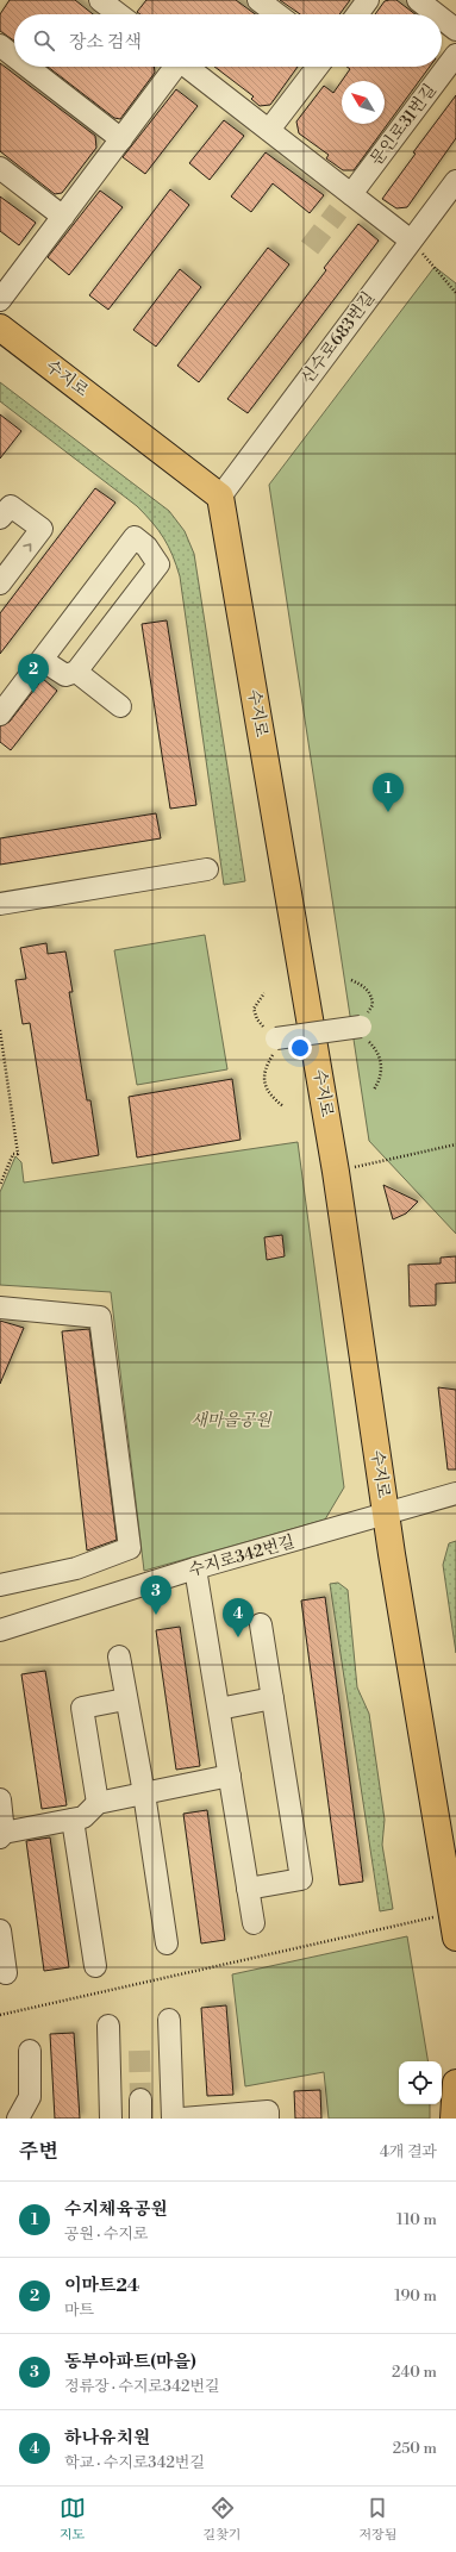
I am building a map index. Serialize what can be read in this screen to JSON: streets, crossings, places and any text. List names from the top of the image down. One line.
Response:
{"streets":{"main road":["수지로"],"street":["문인로31번길","신수로683번길","수지로342번길"]},"crossings":[["신수로683번길","수지로"],["수지로","수지로342번길"]],"parks":["새마을공원"],"north":"top left","page":{"search":"장소 검색","pins":["2","1","3","4"],"heading":["주변","4개 결과"],"list":[{"mark":"1","name":"수지체육공원","note":"공원 · 수지로","value":"110 m"},{"mark":"2","name":"이마트24","note":"마트","value":"190 m"},{"mark":"3","name":"동부아파트(마을)","note":"정류장 · 수지로342번길","value":"240 m"},{"mark":"4","name":"하나유치원","note":"학교 · 수지로342번길","value":"250 m"}],"nav":["지도","길찾기","저장됨"]}}
